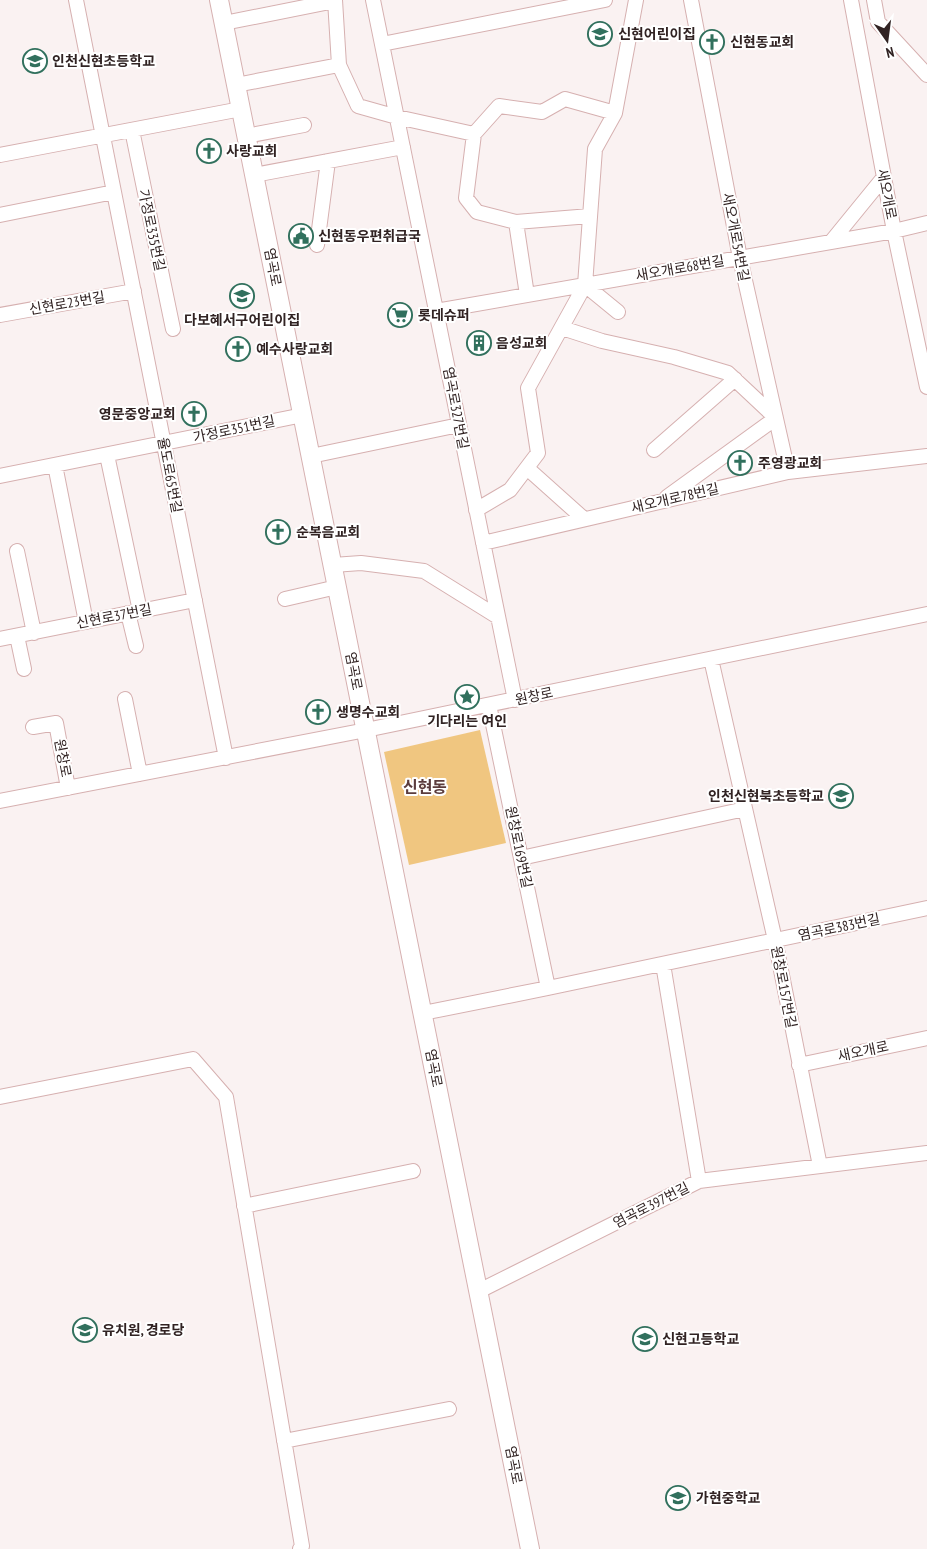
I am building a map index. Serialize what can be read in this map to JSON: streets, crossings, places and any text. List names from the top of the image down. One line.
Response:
{"streets":{"main road":["염곡로"],"street":["새오개로","가정로335번길","새오개로54번길","새오개로68번길","신현로23번길","염곡로327번길","가정로351번길","율도로65번길","새오개로78번길","신현로37번길","원창로","원창로169번길","염곡로383번길","원창로157번길","염곡로397번길"]},"crossings":[["새오개로","새오개로68번길"],["새오개로","원창로157번길"],["새오개로54번길","새오개로68번길"],["새오개로54번길","새오개로78번길"],["염곡로","가정로351번길"],["염곡로","원창로"],["염곡로","염곡로383번길"],["염곡로","염곡로397번길"],["새오개로68번길","염곡로327번길"],["신현로23번길","율도로65번길"],["염곡로327번길","새오개로78번길"],["염곡로327번길","원창로"],["가정로351번길","율도로65번길"],["율도로65번길","신현로37번길"],["율도로65번길","원창로"],["원창로","원창로169번길"],["원창로","원창로157번길"],["원창로169번길","염곡로383번길"],["염곡로383번길","원창로157번길"],["원창로157번길","염곡로397번길"]],"districts":["신현동"],"places":{"school or university":["신현어린이집","인천신현초등학교","다보혜서구어린이집","인천신현북초등학교","유치원, 경로당","신현고등학교","가현중학교"],"church":["신현동교회","사랑교회","예수사랑교회","영문중앙교회","주영광교회","순복음교회","생명수교회"],"public building":["신현동우편취급국"],"supermarket":["롯데슈퍼"],"building":["음성교회"],"place":["기다리는 여인"]},"north":"bottom"}
